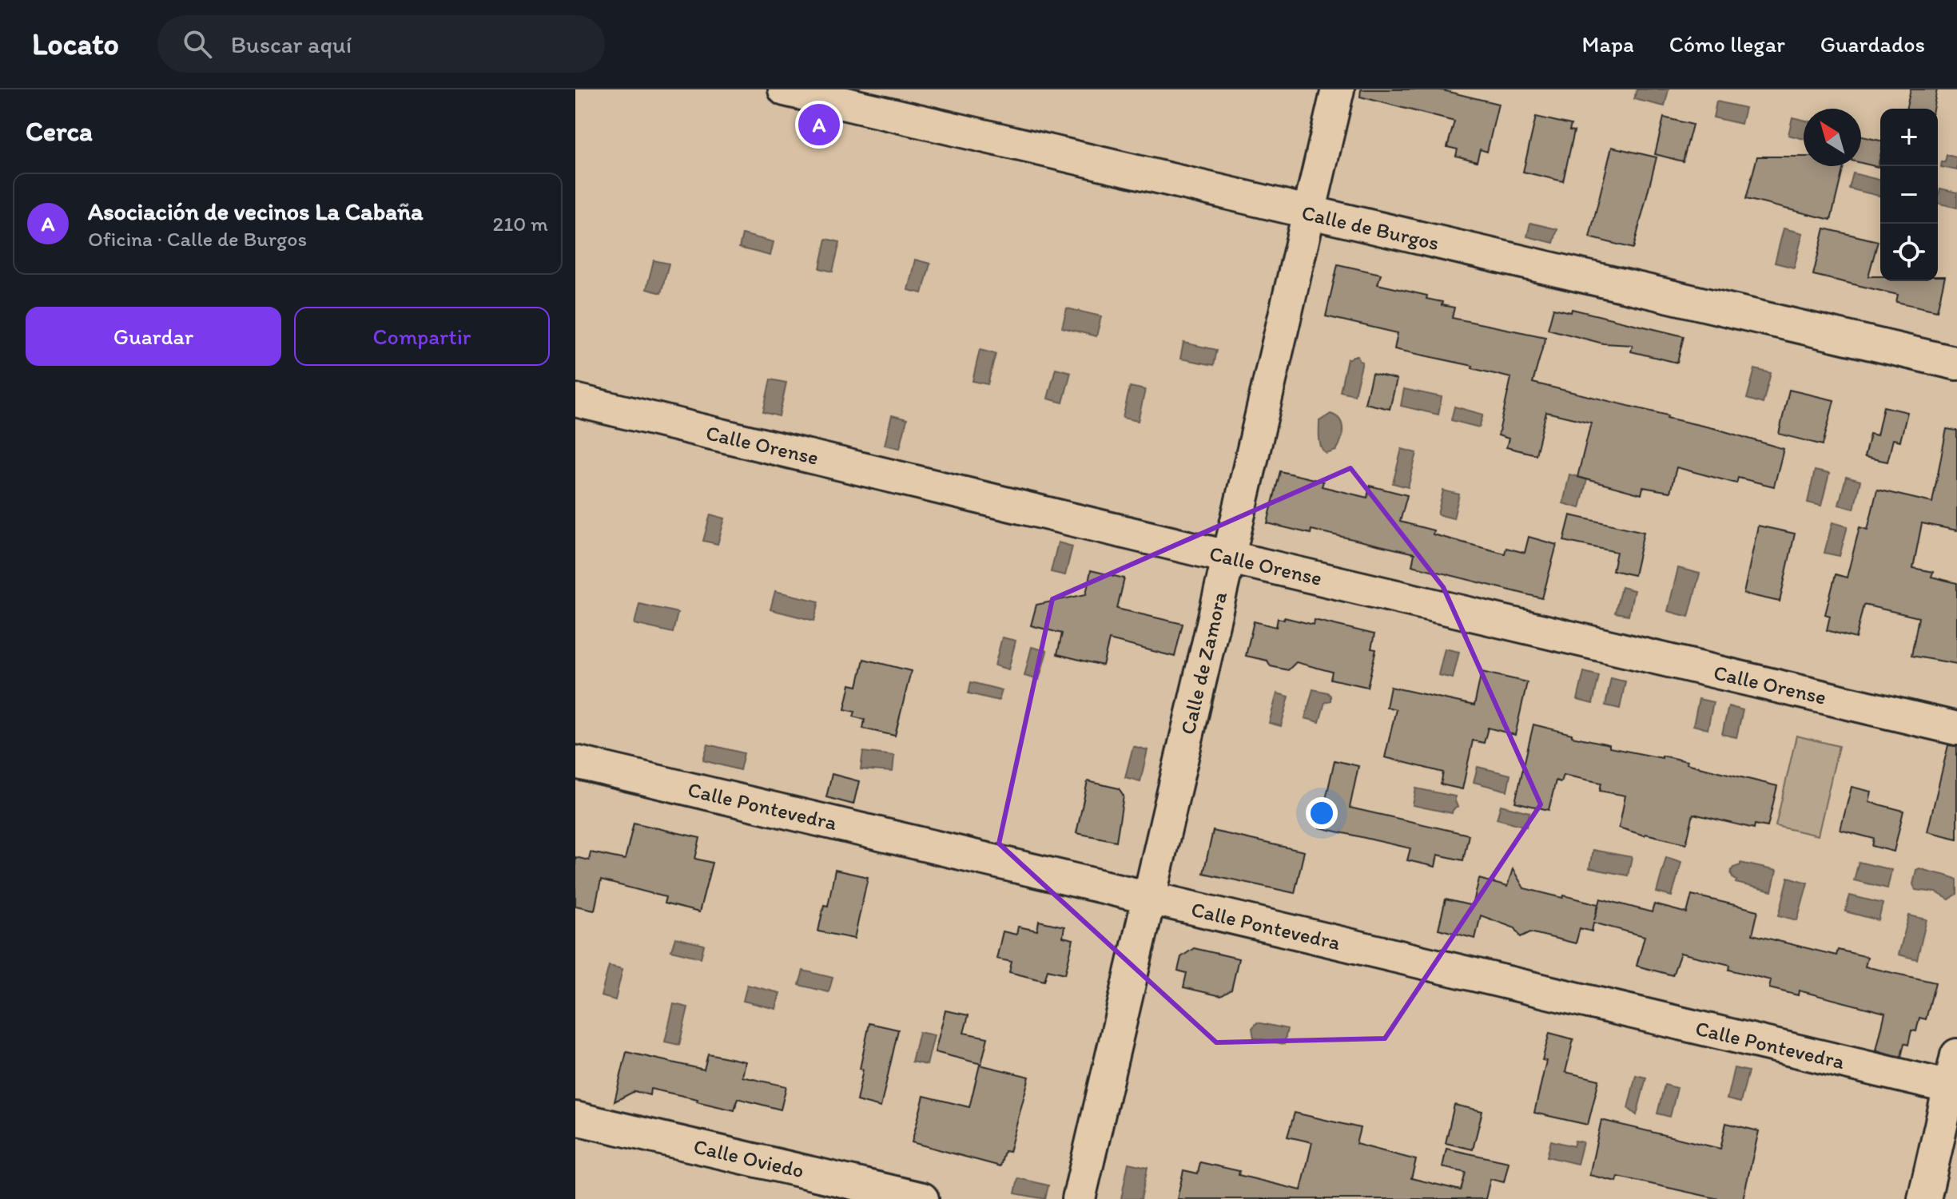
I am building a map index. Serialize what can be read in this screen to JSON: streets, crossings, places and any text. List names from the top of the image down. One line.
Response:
{"streets":{"street":["Calle de Burgos","Calle Orense","Calle de Zamora","Calle Pontevedra","Calle Oviedo"]},"crossings":[["Calle de Burgos","Calle de Zamora"],["Calle Orense","Calle de Zamora"],["Calle de Zamora","Calle Pontevedra"]],"north":"top left","page":{"header":"Locato","search":"Buscar aquí","nav":["Mapa","Cómo llegar","Guardados"],"heading":"Cerca","pins":"A","map_buttons":["+","−"],"list":[{"mark":"A","name":"Asociación de vecinos La Cabaña","note":"Oficina · Calle de Burgos","value":"210 m"}],"buttons":["Guardar","Compartir"]}}
